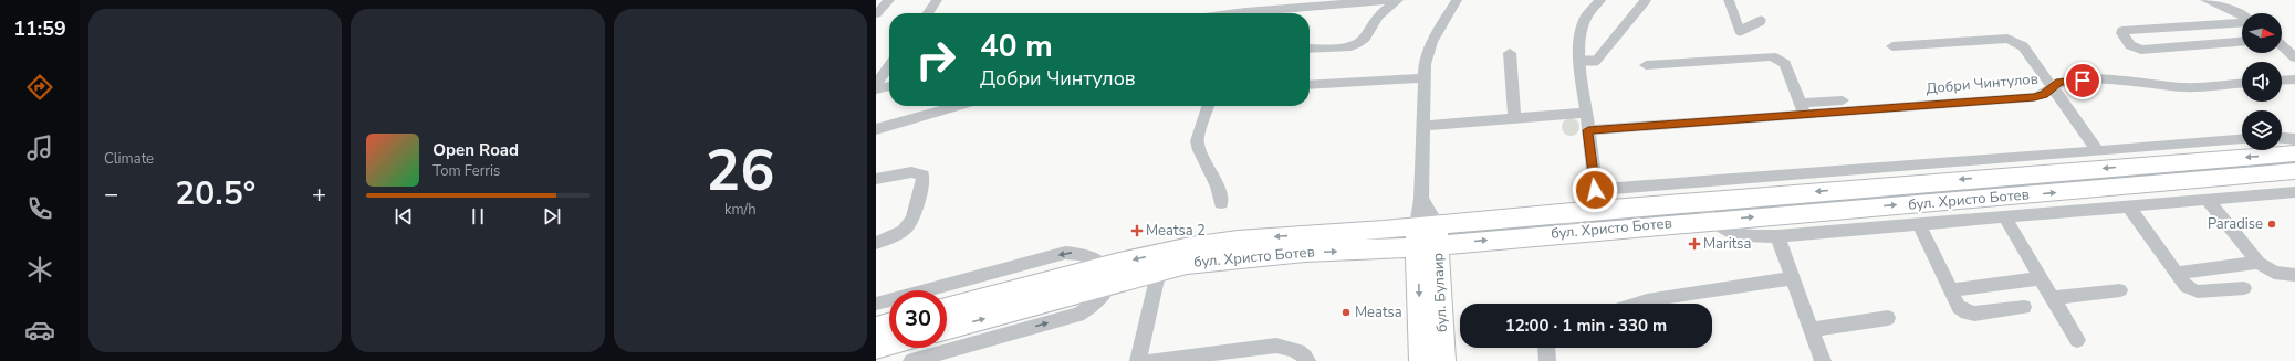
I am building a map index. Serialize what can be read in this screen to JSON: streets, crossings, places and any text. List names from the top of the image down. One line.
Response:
{"streets":{"main road":["бул. Христо Ботев","бул. Булаир"],"street":["Добри Чинтулов"]},"crossings":[["бул. Христо Ботев","бул. Булаир"]],"places":{"other":["Paradise","Meatsa"],"health":["Meatsa 2","Maritsa"]},"north":"right","page":{"tabs":"11:59","tile":["Climate",["26","km/h"]],"turn":["40 m","Добри Чинтулов"],"song":["Open Road","Tom Ferris"],"heat":["−","20.5°","+"],"limit":"30","trip":"12:00 · 1 min · 330 m"}}
